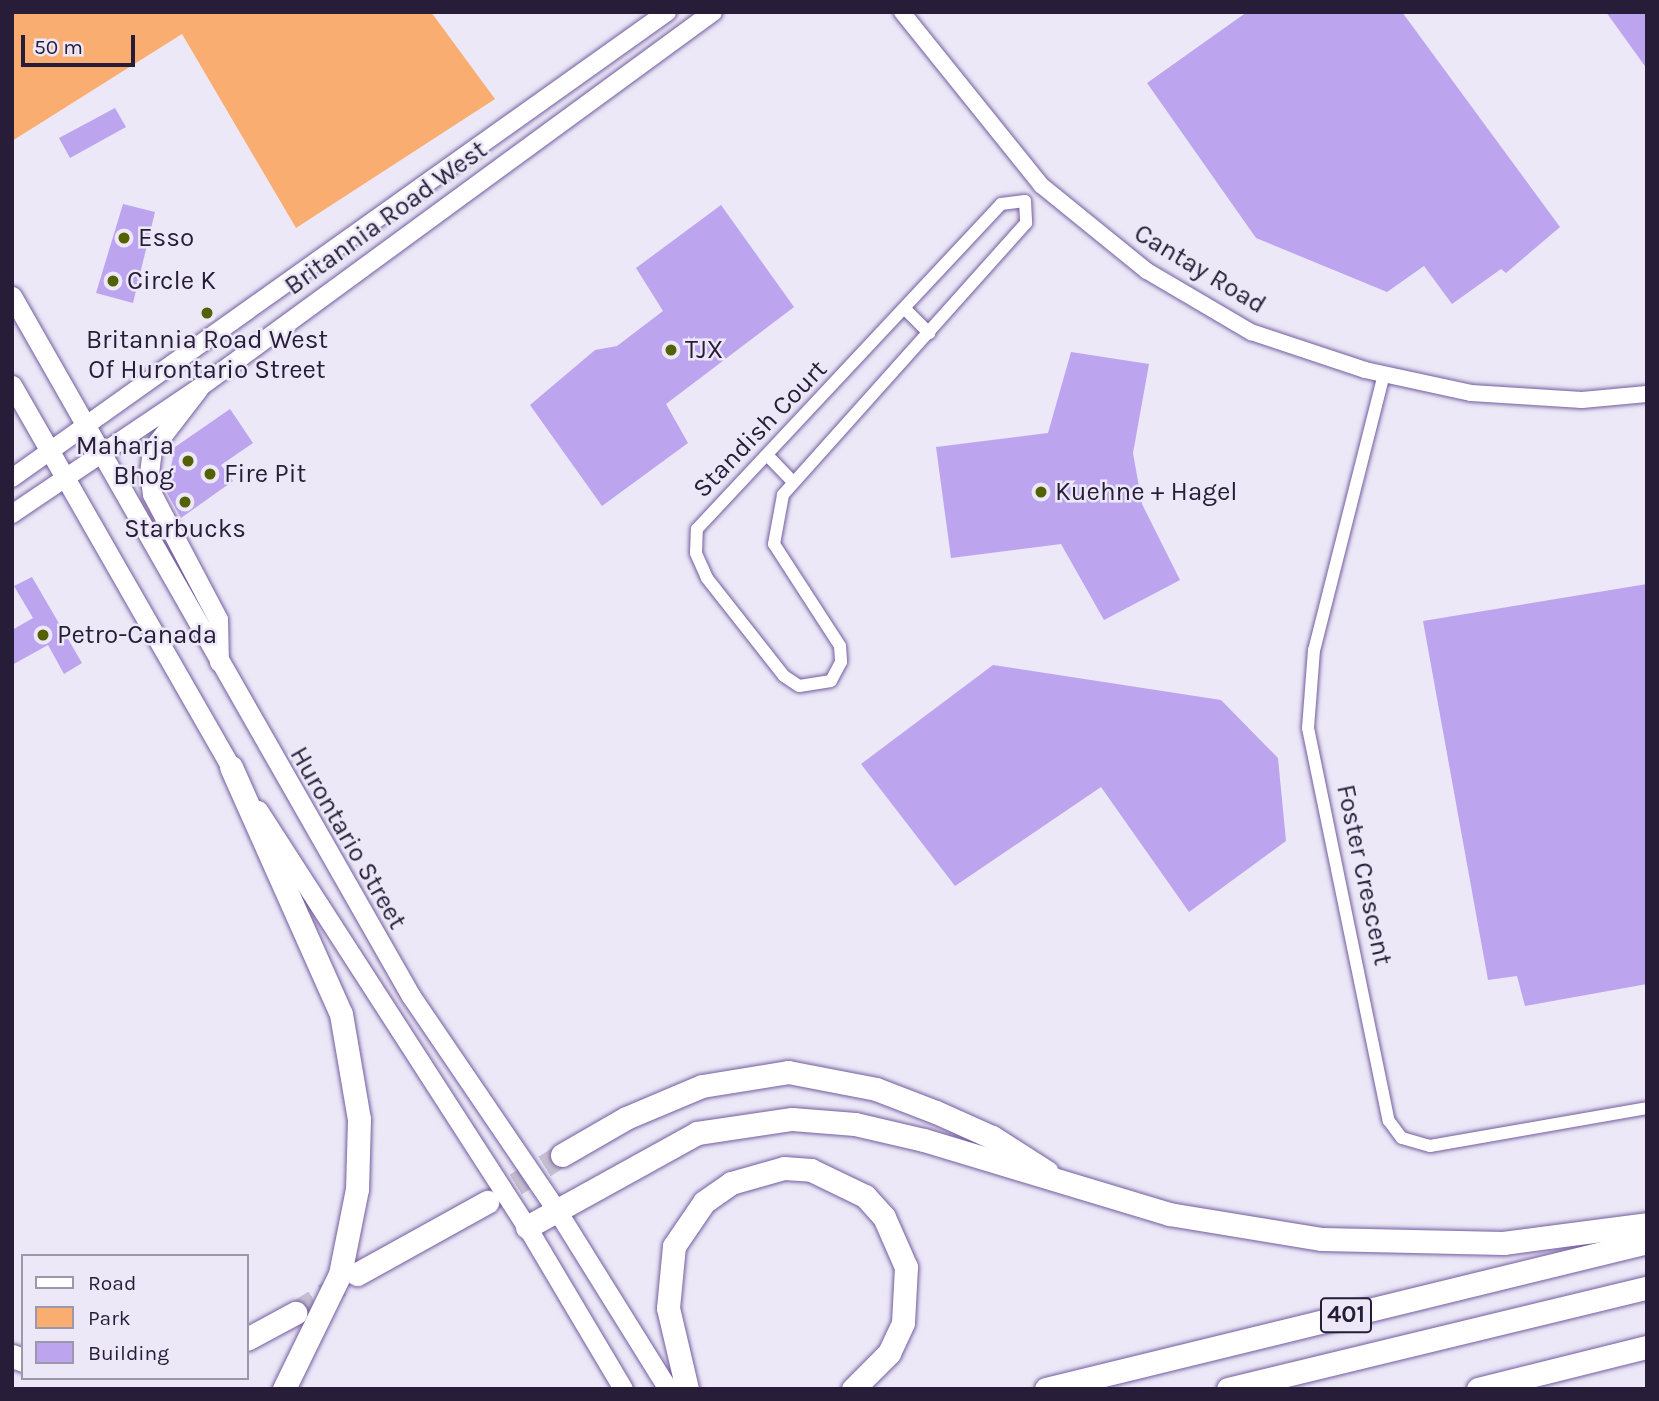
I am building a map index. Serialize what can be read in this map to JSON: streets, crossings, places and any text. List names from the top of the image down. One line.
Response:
{"streets":{"highway":["401"],"main road":["Britannia Road West","Hurontario Street"],"street":["Cantay Road","Standish Court","Foster Crescent"]},"crossings":[["Britannia Road West","Hurontario Street"],["Cantay Road","Standish Court"],["Cantay Road","Foster Crescent"]],"places":["Esso","Circle K","Britannia Road West Of Hurontario Street","TJX","Maharja Bhog","Fire Pit","Kuehne + Hagel","Starbucks","Petro-Canada"],"legend":["Road","Park","Building"],"scale_bar":"50 m"}
